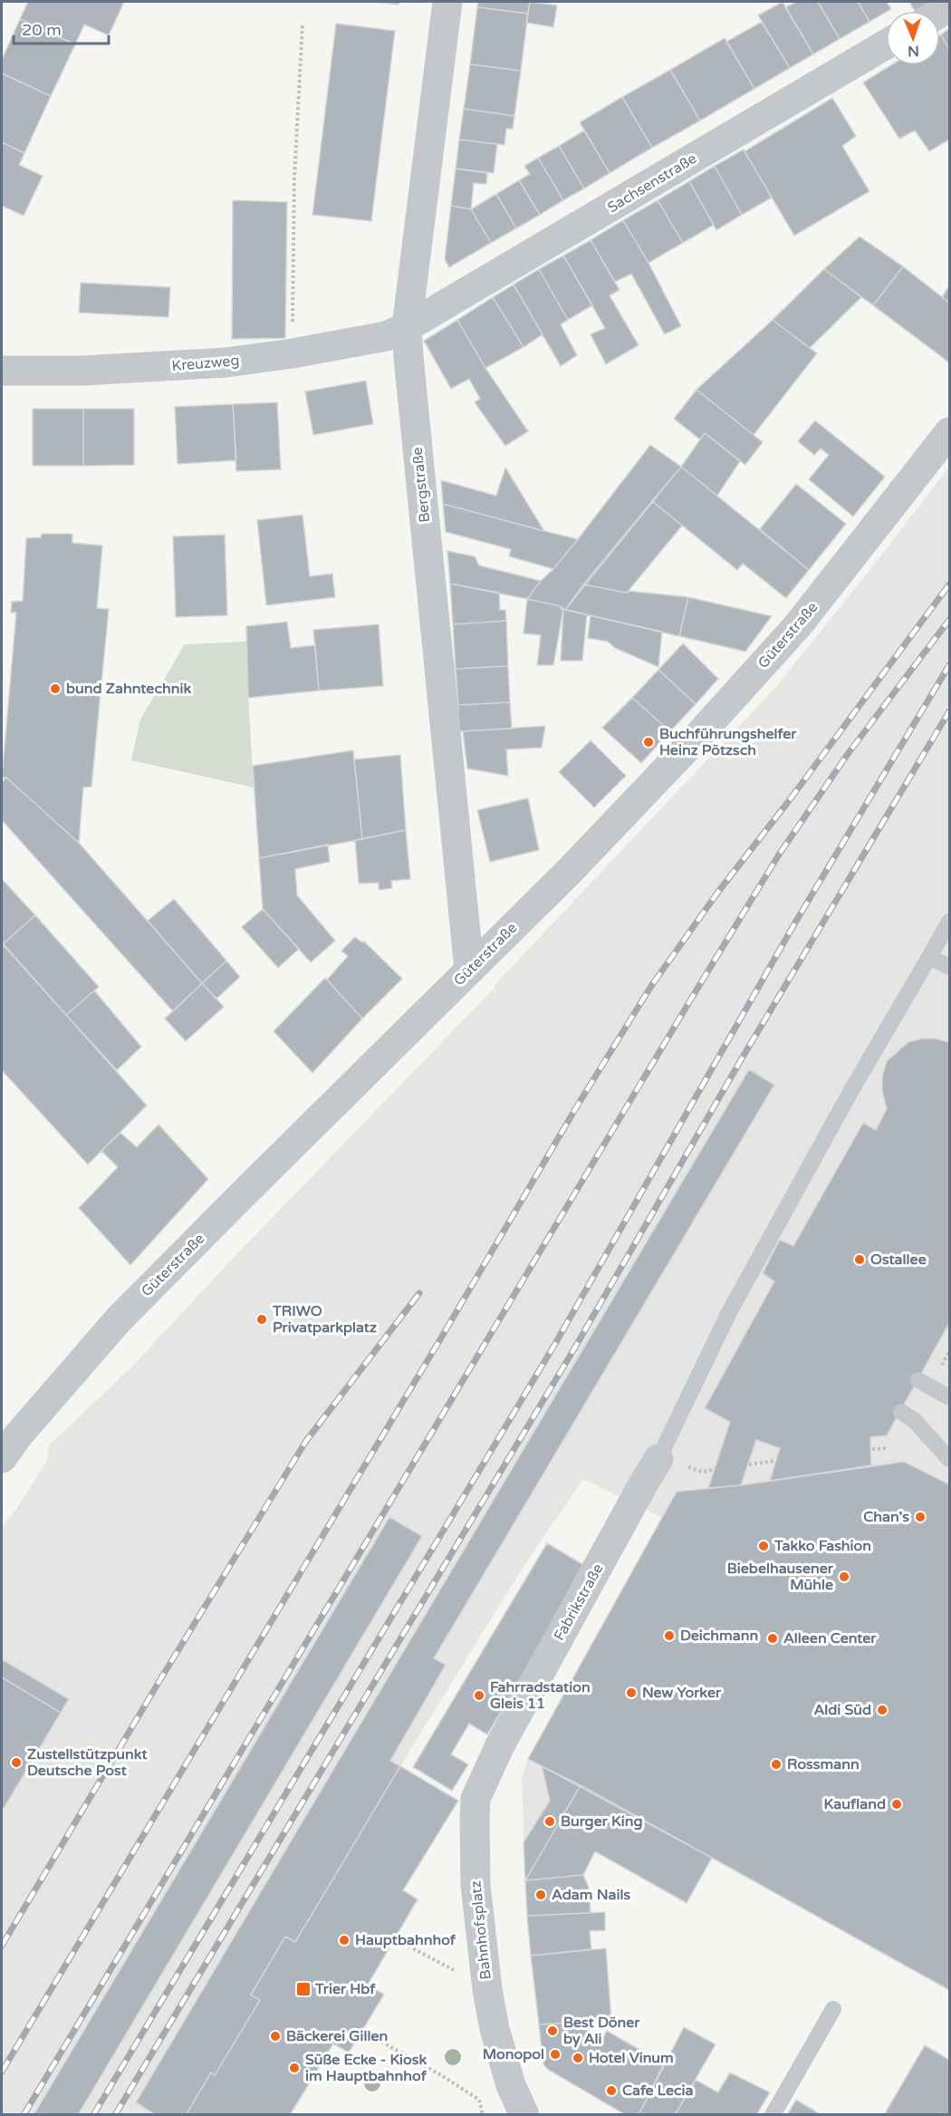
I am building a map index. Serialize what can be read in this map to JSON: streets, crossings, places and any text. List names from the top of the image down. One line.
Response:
{"streets":{"street":["Sachsenstraße","Kreuzweg","Bergstraße","Güterstraße","Fabrikstraße","Bahnhofsplatz"]},"crossings":[["Sachsenstraße","Kreuzweg"],["Sachsenstraße","Bergstraße"],["Kreuzweg","Bergstraße"],["Bergstraße","Güterstraße"],["Fabrikstraße","Bahnhofsplatz"]],"places":{"other":["bund Zahntechnik","Buchführungshelfer Heinz Pötzsch","Ostallee","TRIWO Privatparkplatz","Chan's","Takko Fashion","Biebelhausener Mühle","Deichmann","Alleen Center","New Yorker","Fahrradstation Gleis 11","Aldi Süd","Zustellstützpunkt Deutsche Post","Rossmann","Kaufland","Burger King","Adam Nails","Hauptbahnhof","Best Döner by Ali","Bäckerei Gillen","Monopol","Hotel Vinum","Süße Ecke - Kiosk im Hauptbahnhof","Cafe Lecia"],"transit":["Trier Hbf"]},"scale_bar":"20 m","north":"bottom"}
